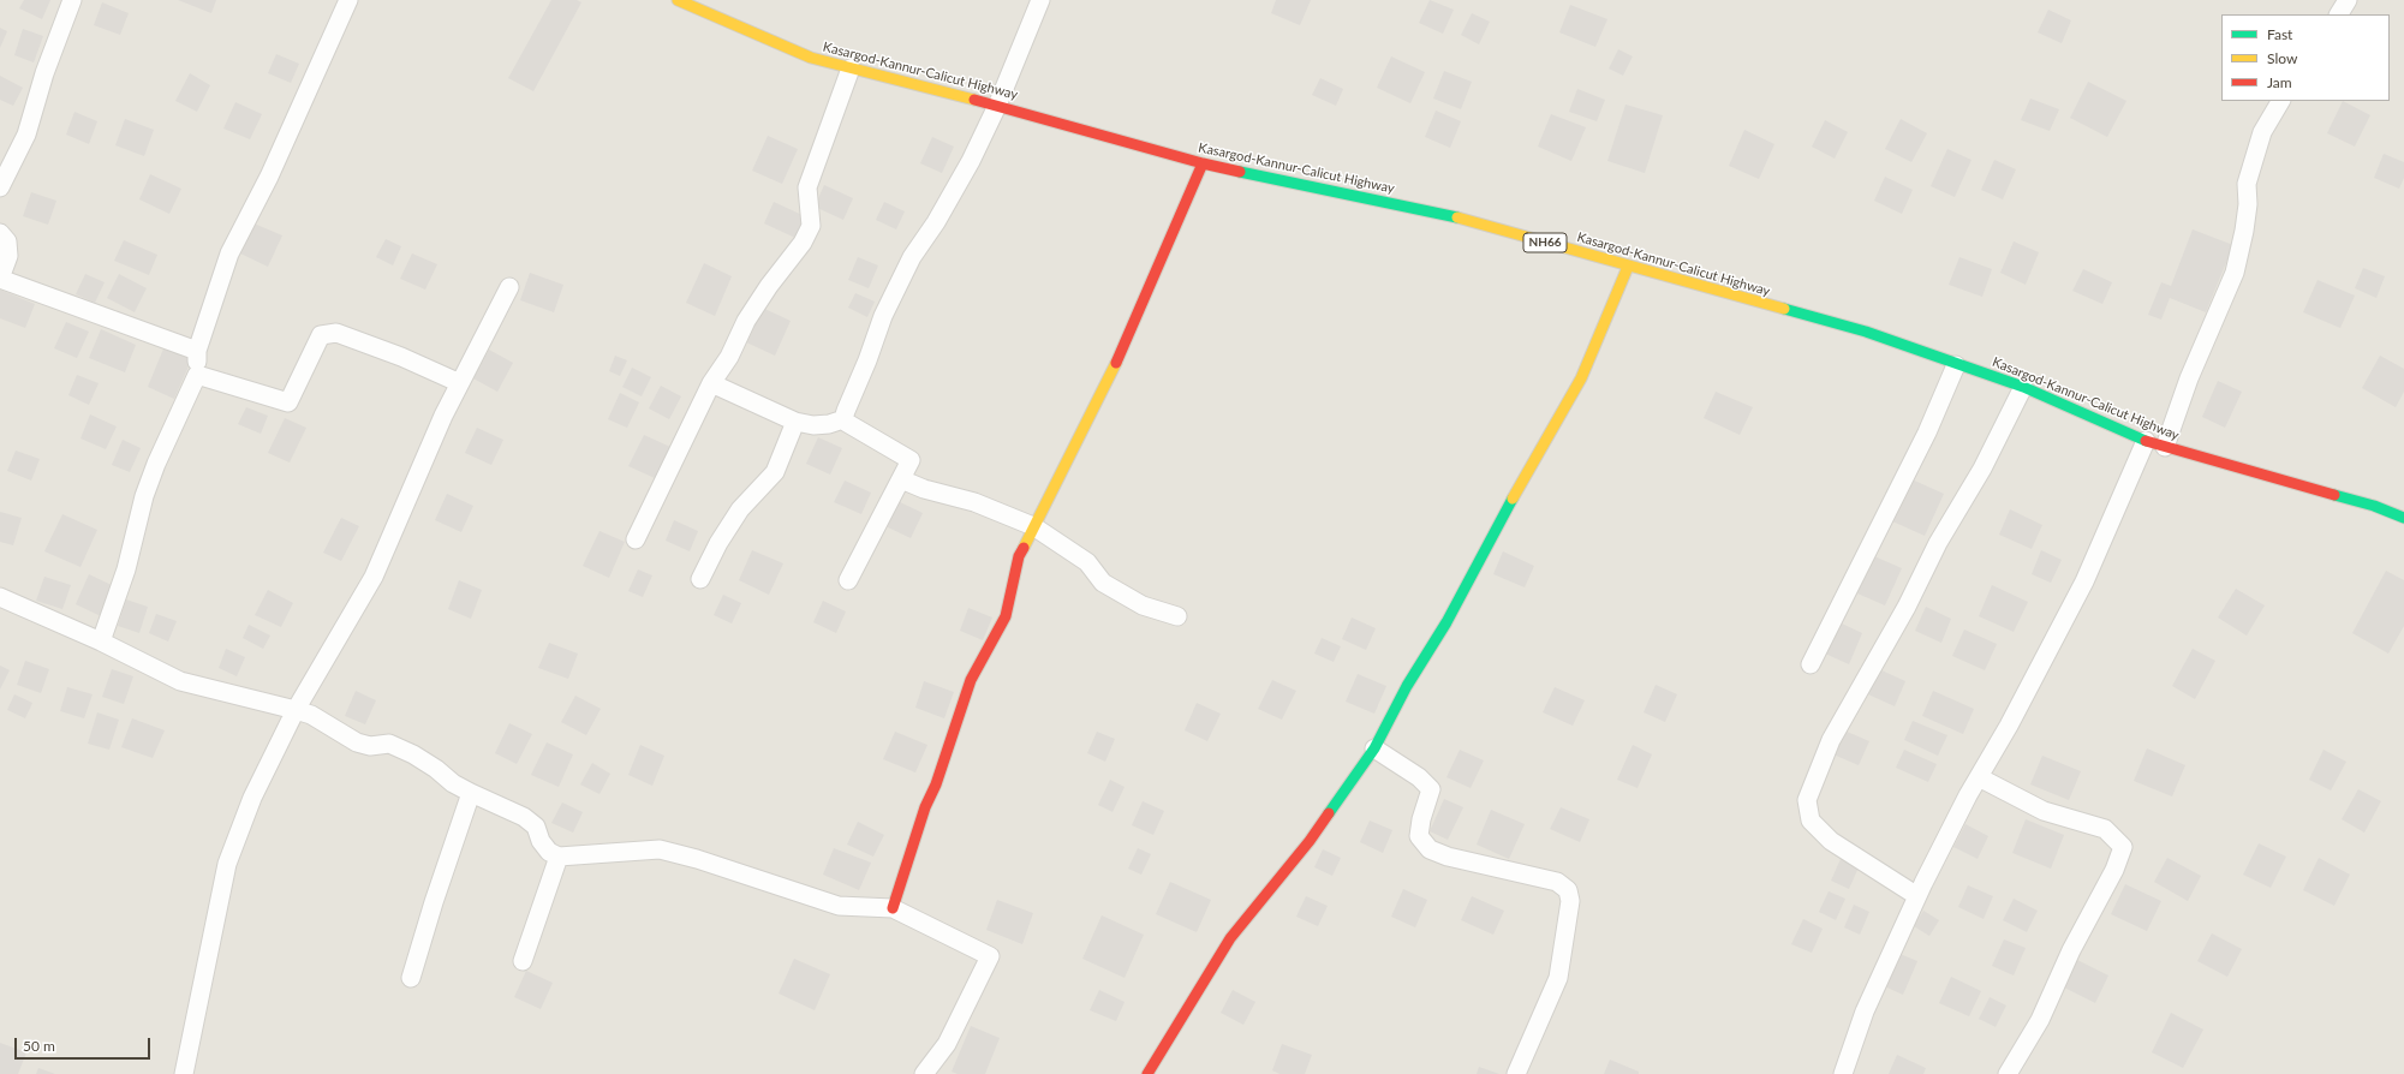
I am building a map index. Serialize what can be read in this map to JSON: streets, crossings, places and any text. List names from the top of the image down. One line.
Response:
{"streets":{"main road":["Kasargod-Kannur-Calicut Highway","NH66"]},"legend":["Fast","Slow","Jam"],"scale_bar":"50 m"}
